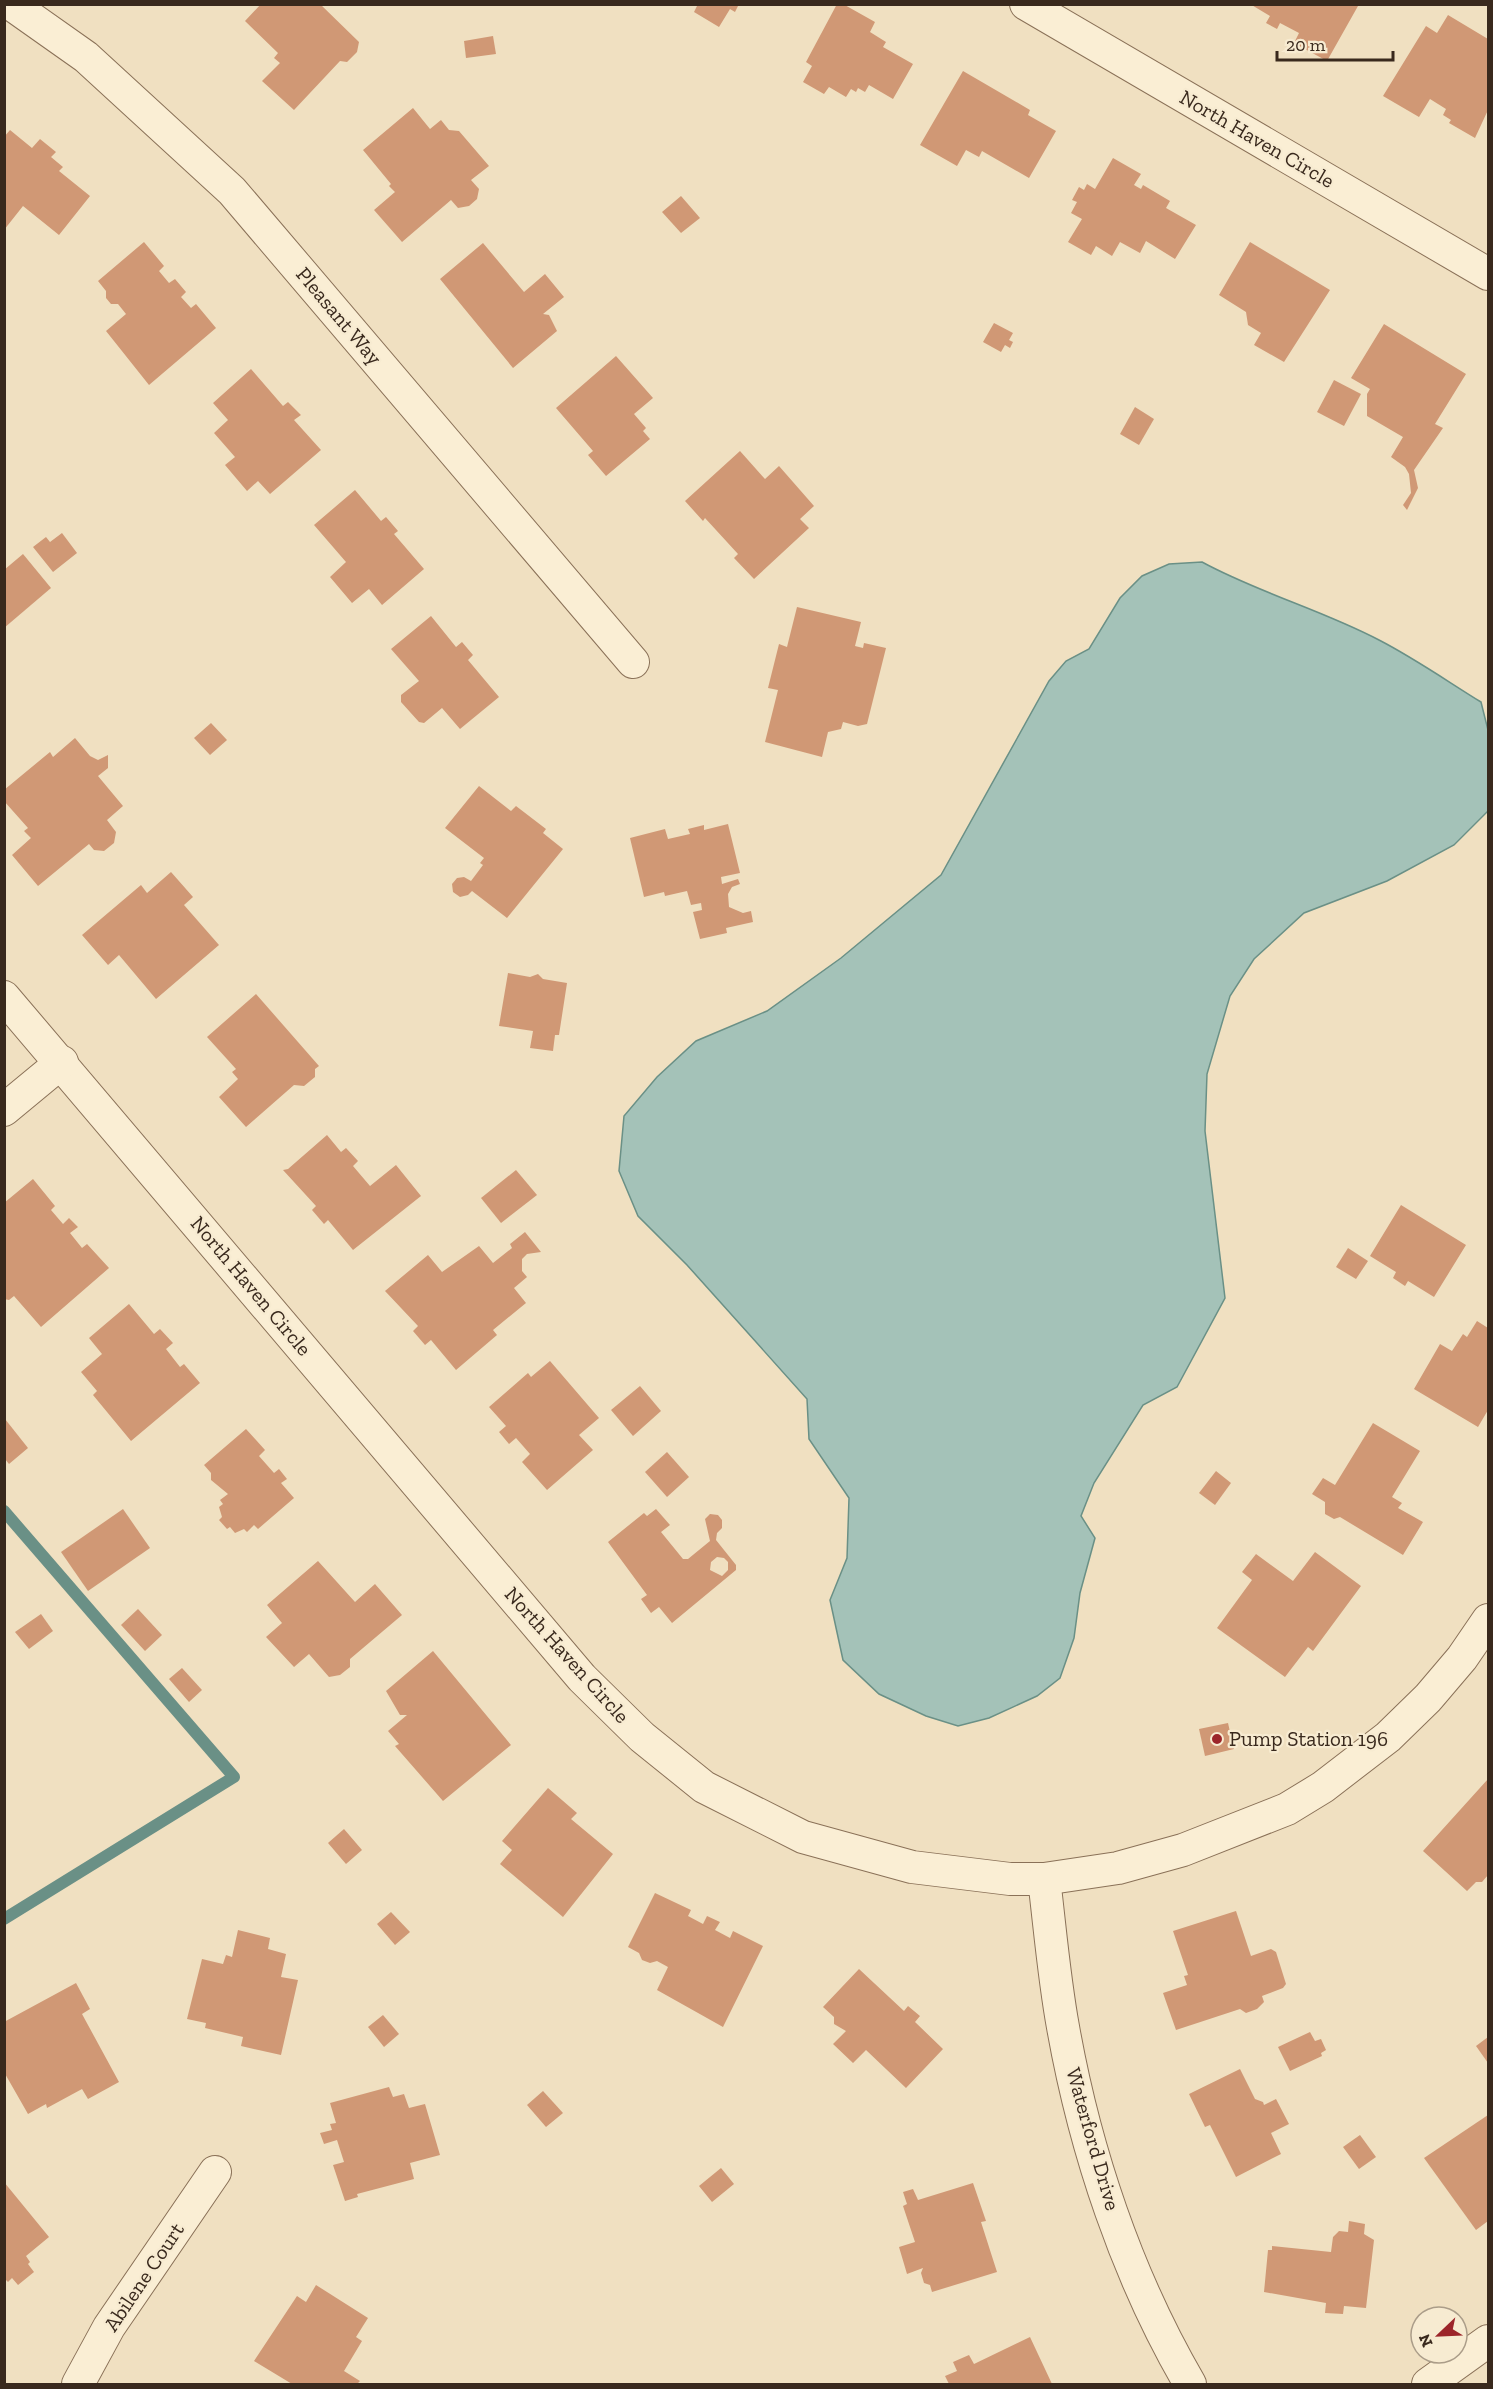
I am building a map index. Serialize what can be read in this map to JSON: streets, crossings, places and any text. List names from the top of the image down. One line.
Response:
{"streets":{"street":["North Haven Circle","Pleasant Way","Waterford Drive","Abilene Court"]},"crossings":[["North Haven Circle","Waterford Drive"]],"places":["Pump Station 196"],"scale_bar":"20 m","north":"bottom left"}
